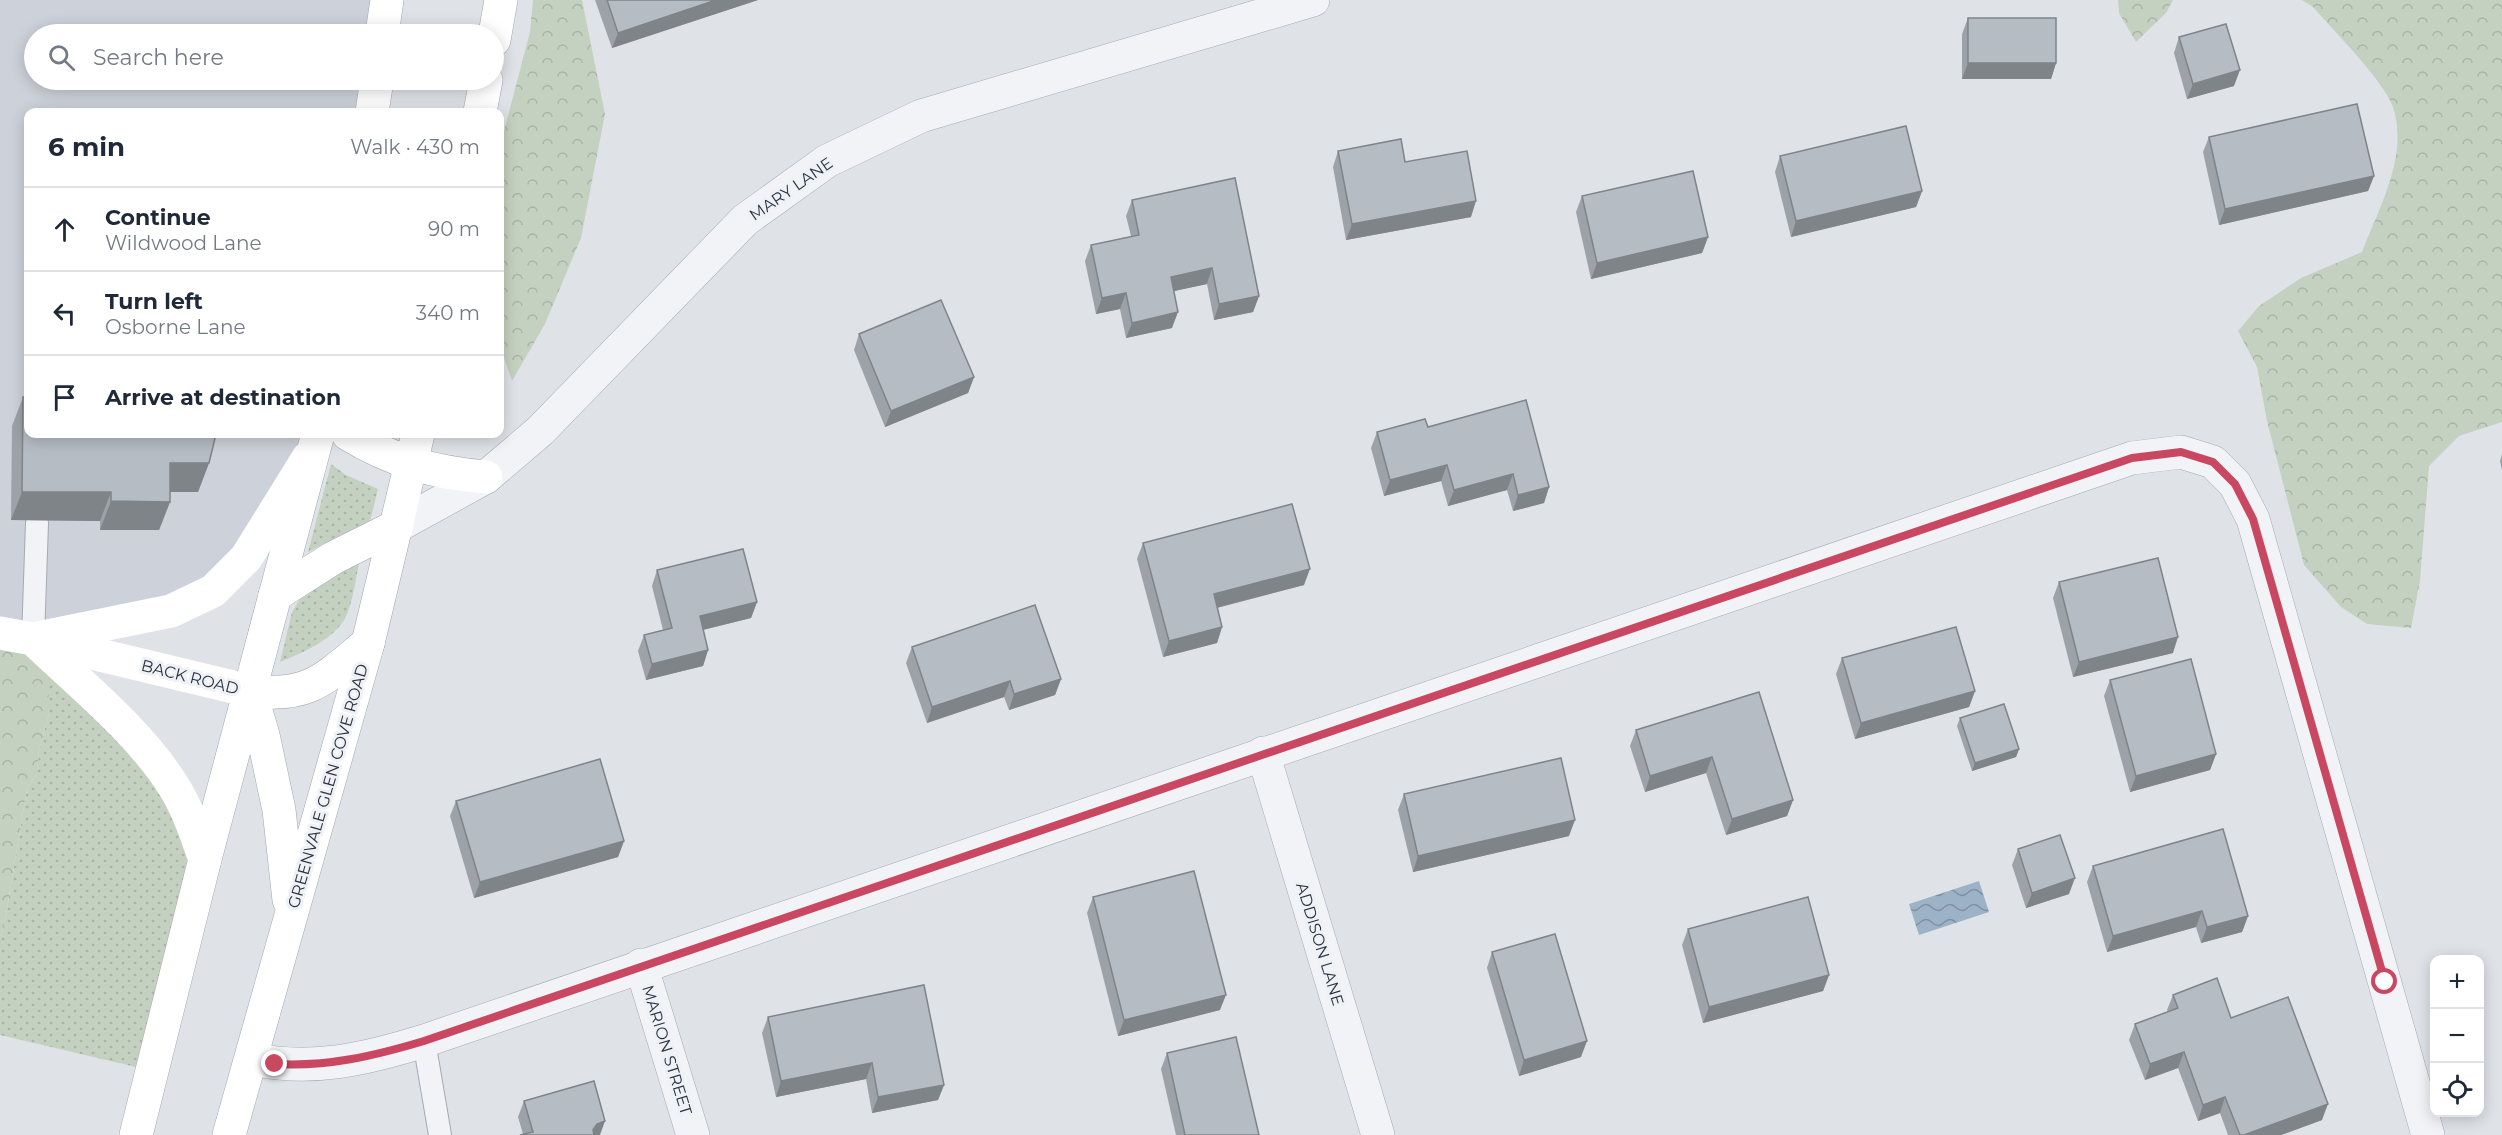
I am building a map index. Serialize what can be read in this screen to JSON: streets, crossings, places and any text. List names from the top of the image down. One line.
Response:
{"streets":{"main road":["BACK ROAD","GREENVALE GLEN COVE ROAD"],"street":["MARY LANE","ADDISON LANE","MARION STREET"]},"crossings":[["MARY LANE","GREENVALE GLEN COVE ROAD"],["BACK ROAD","GREENVALE GLEN COVE ROAD"]],"page":{"search":"Search here","heading":["6 min","Walk · 430 m"],"list":[["Continue","Wildwood Lane","90 m"],["Turn left","Osborne Lane","340 m"],"Arrive at destination"],"map_buttons":["+","−"]}}
